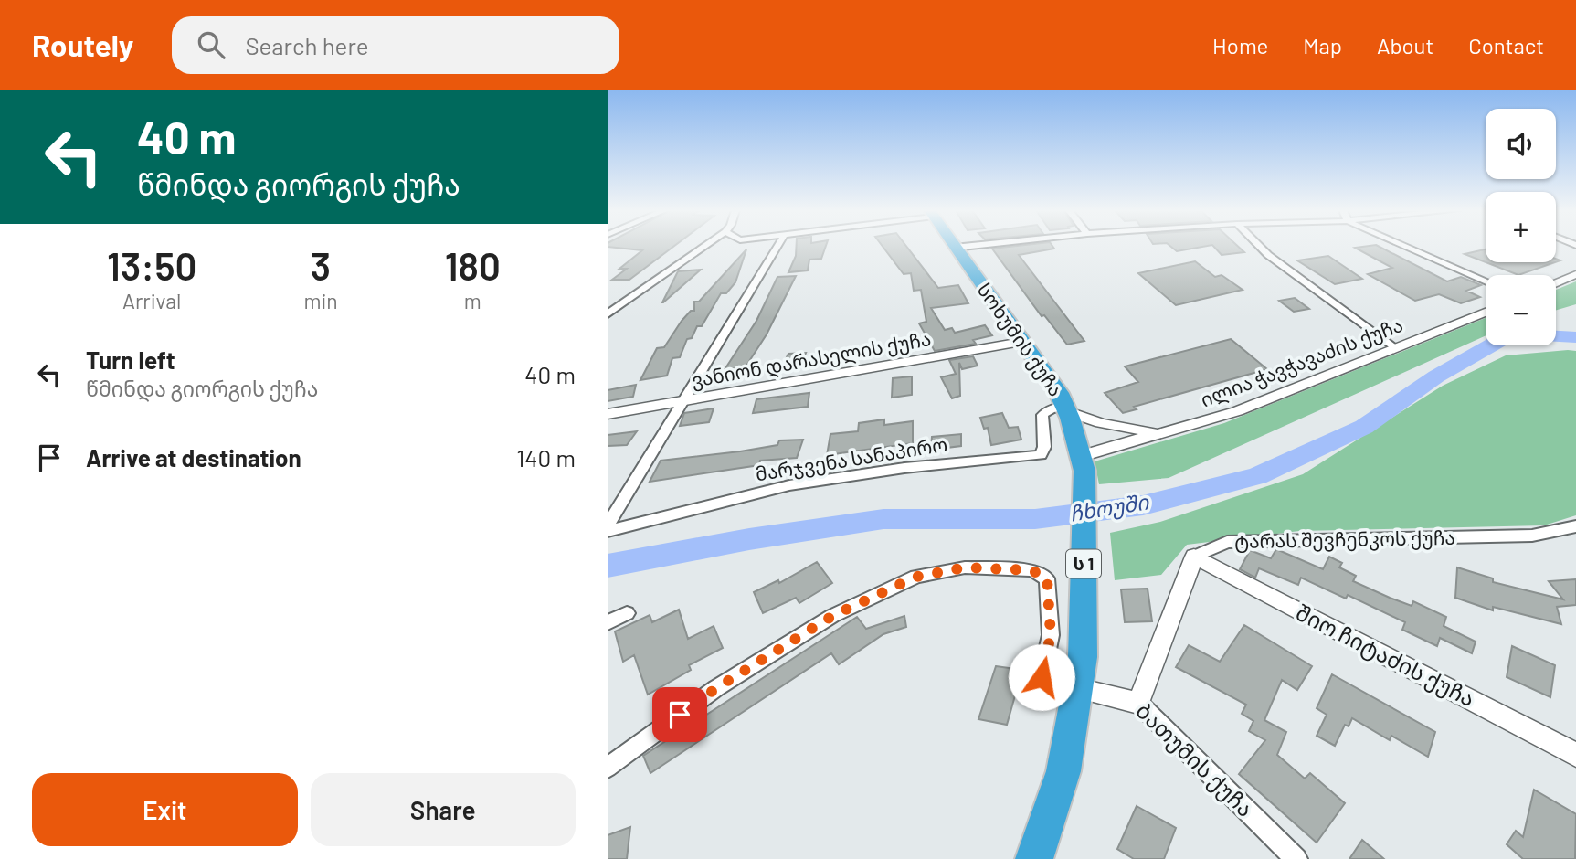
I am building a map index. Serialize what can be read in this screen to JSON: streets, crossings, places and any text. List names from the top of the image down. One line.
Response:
{"streets":{"highway":["სოხუმის ქუჩა","ს 1"],"street":["ვანიონ დარასელის ქუჩა","ილია ჭავჭავაძის ქუჩა","მარჯვენა სანაპირო","ტარას შევჩენკოს ქუჩა","შიო ჩიტაძის ქუჩა","ბათუმის ქუჩა"]},"crossings":[["სოხუმის ქუჩა","ვანიონ დარასელის ქუჩა"],["სოხუმის ქუჩა","ილია ჭავჭავაძის ქუჩა"],["სოხუმის ქუჩა","მარჯვენა სანაპირო"],["სოხუმის ქუჩა","ბათუმის ქუჩა"],["ტარას შევჩენკოს ქუჩა","შიო ჩიტაძის ქუჩა"]],"water":["ჩხოუში"],"page":{"header":"Routely","search":"Search here","nav":["Home","Map","About","Contact"],"turn":["40 m","წმინდა გიორგის ქუჩა"],"map_buttons":["+","−"],"eta":["13:50","Arrival","3","min","180","m"],"list":[{"name":"Turn left","note":"წმინდა გიორგის ქუჩა","value":"40 m"},{"name":"Arrive at destination","value":"140 m"}],"buttons":["Exit","Share"]}}
